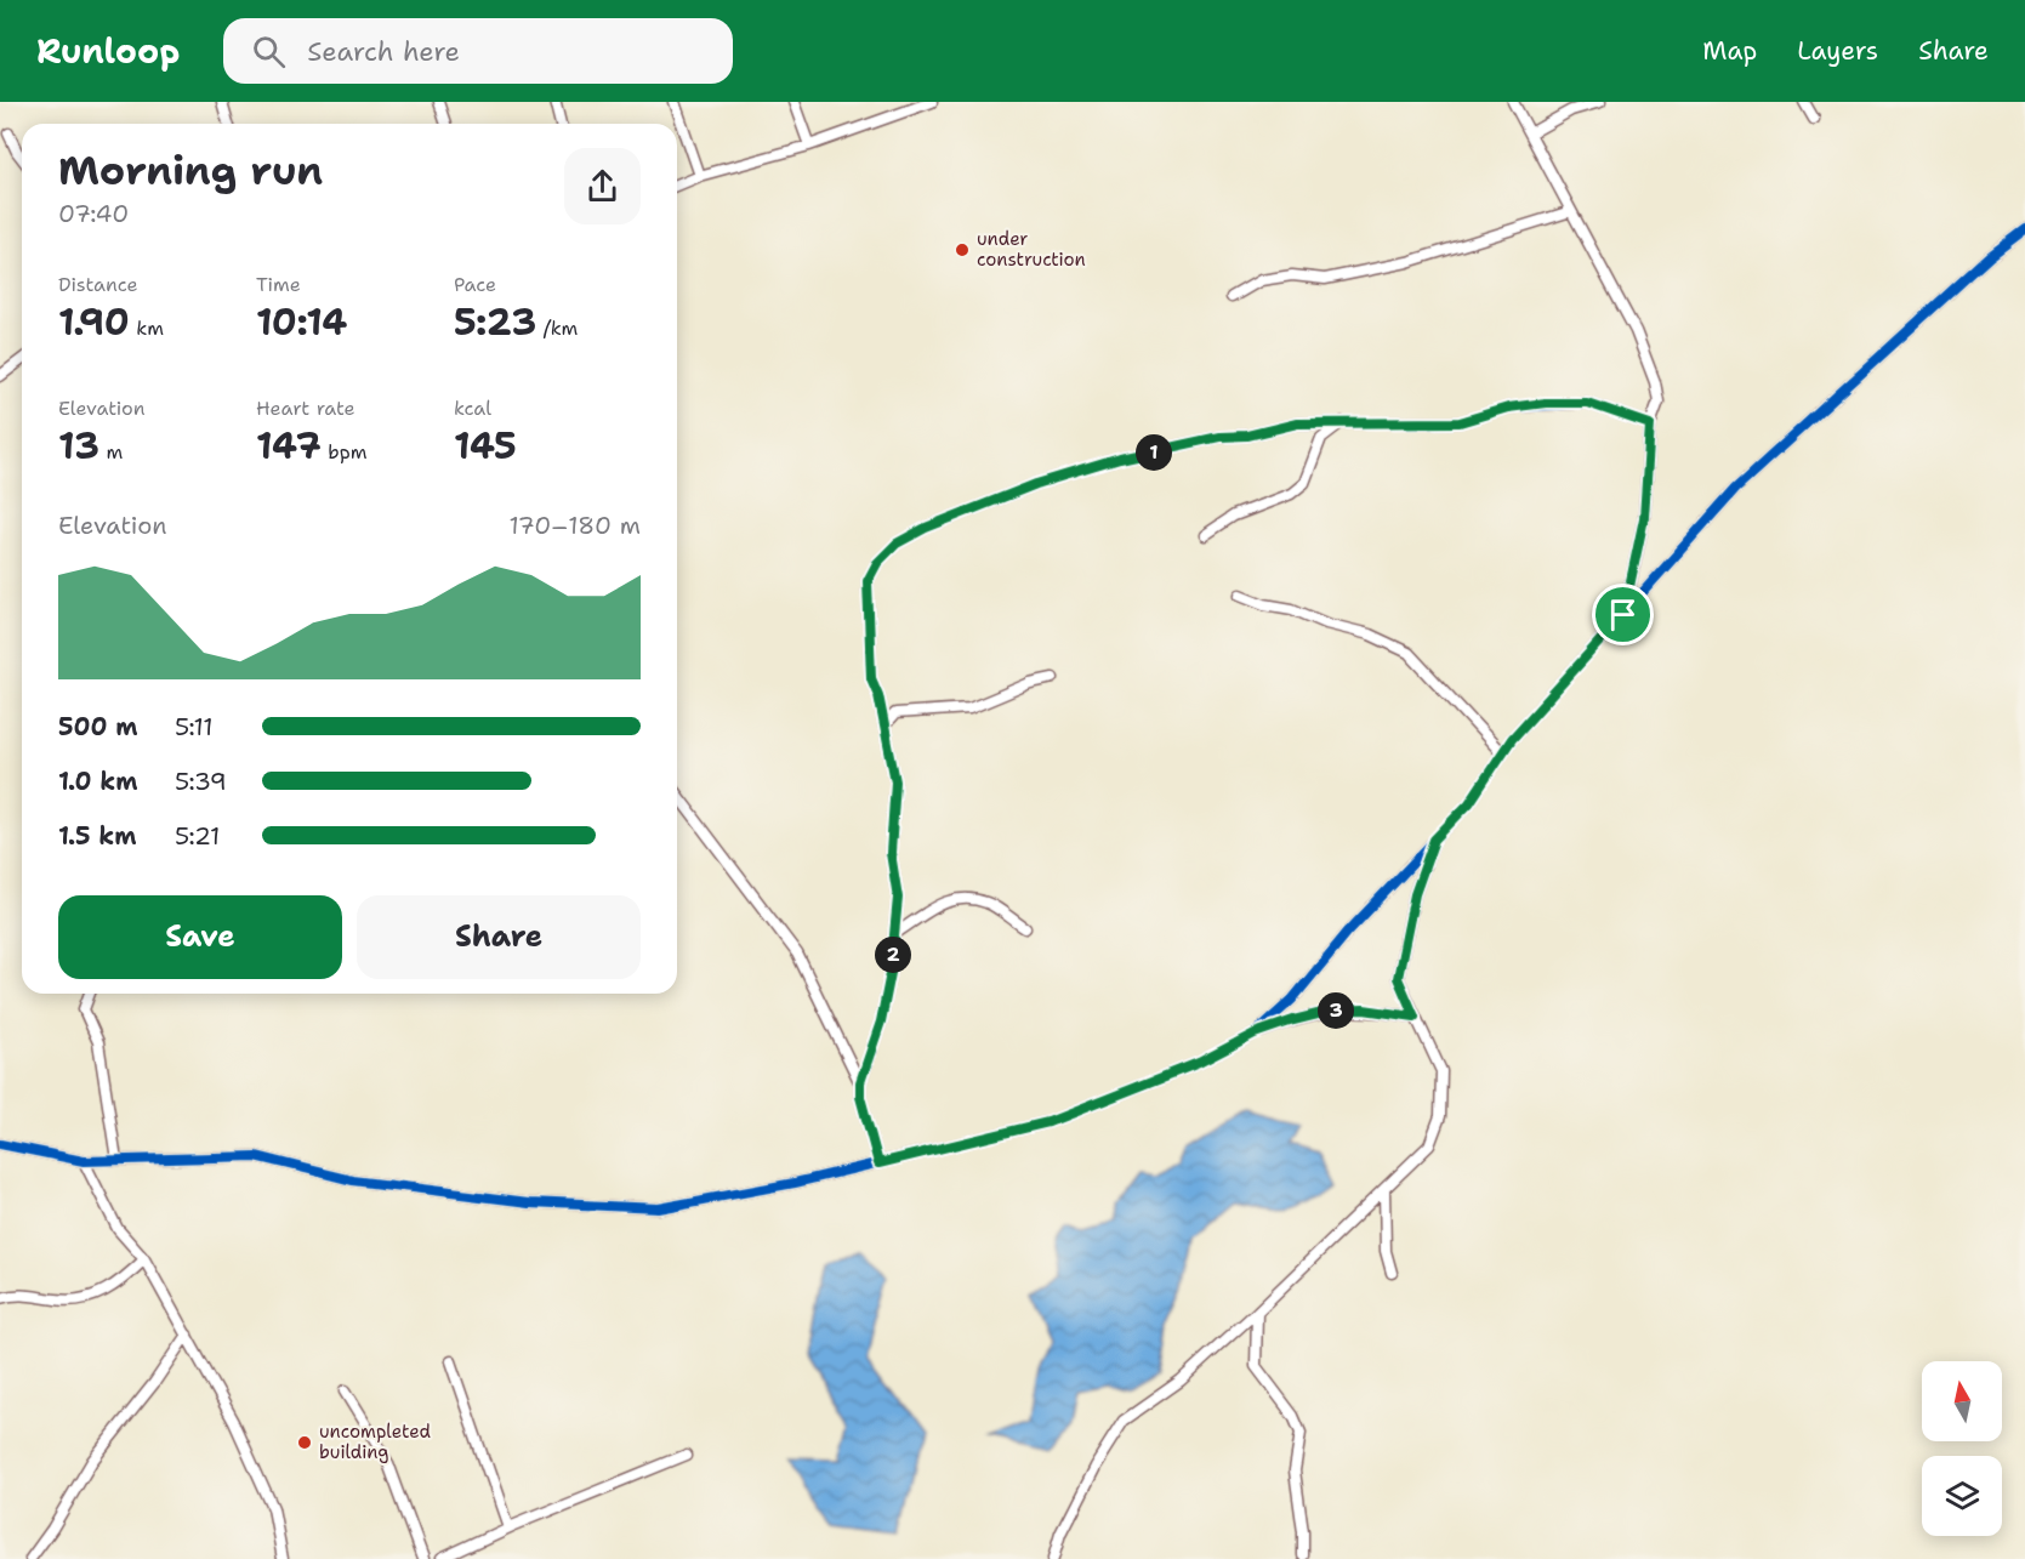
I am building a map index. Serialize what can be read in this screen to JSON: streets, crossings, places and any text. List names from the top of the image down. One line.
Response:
{"places":["under construction","uncompleted building"],"north":"top","page":{"header":"Runloop","search":"Search here","nav":["Map","Layers","Share"],"heading":["Morning run","07:40"],"stats":[["Distance","1.90 km"],["Time","10:14"],["Pace","5:23 /km"],["Elevation","13 m"],["Heart rate","147 bpm"],["kcal","145"]],"pins":["1","2","3"],"chart":["Elevation","170–180 m"],"list":[{"name":"500 m","note":"5:11"},{"name":"1.0 km","note":"5:39"},{"name":"1.5 km","note":"5:21"}],"buttons":["Save","Share"]}}
